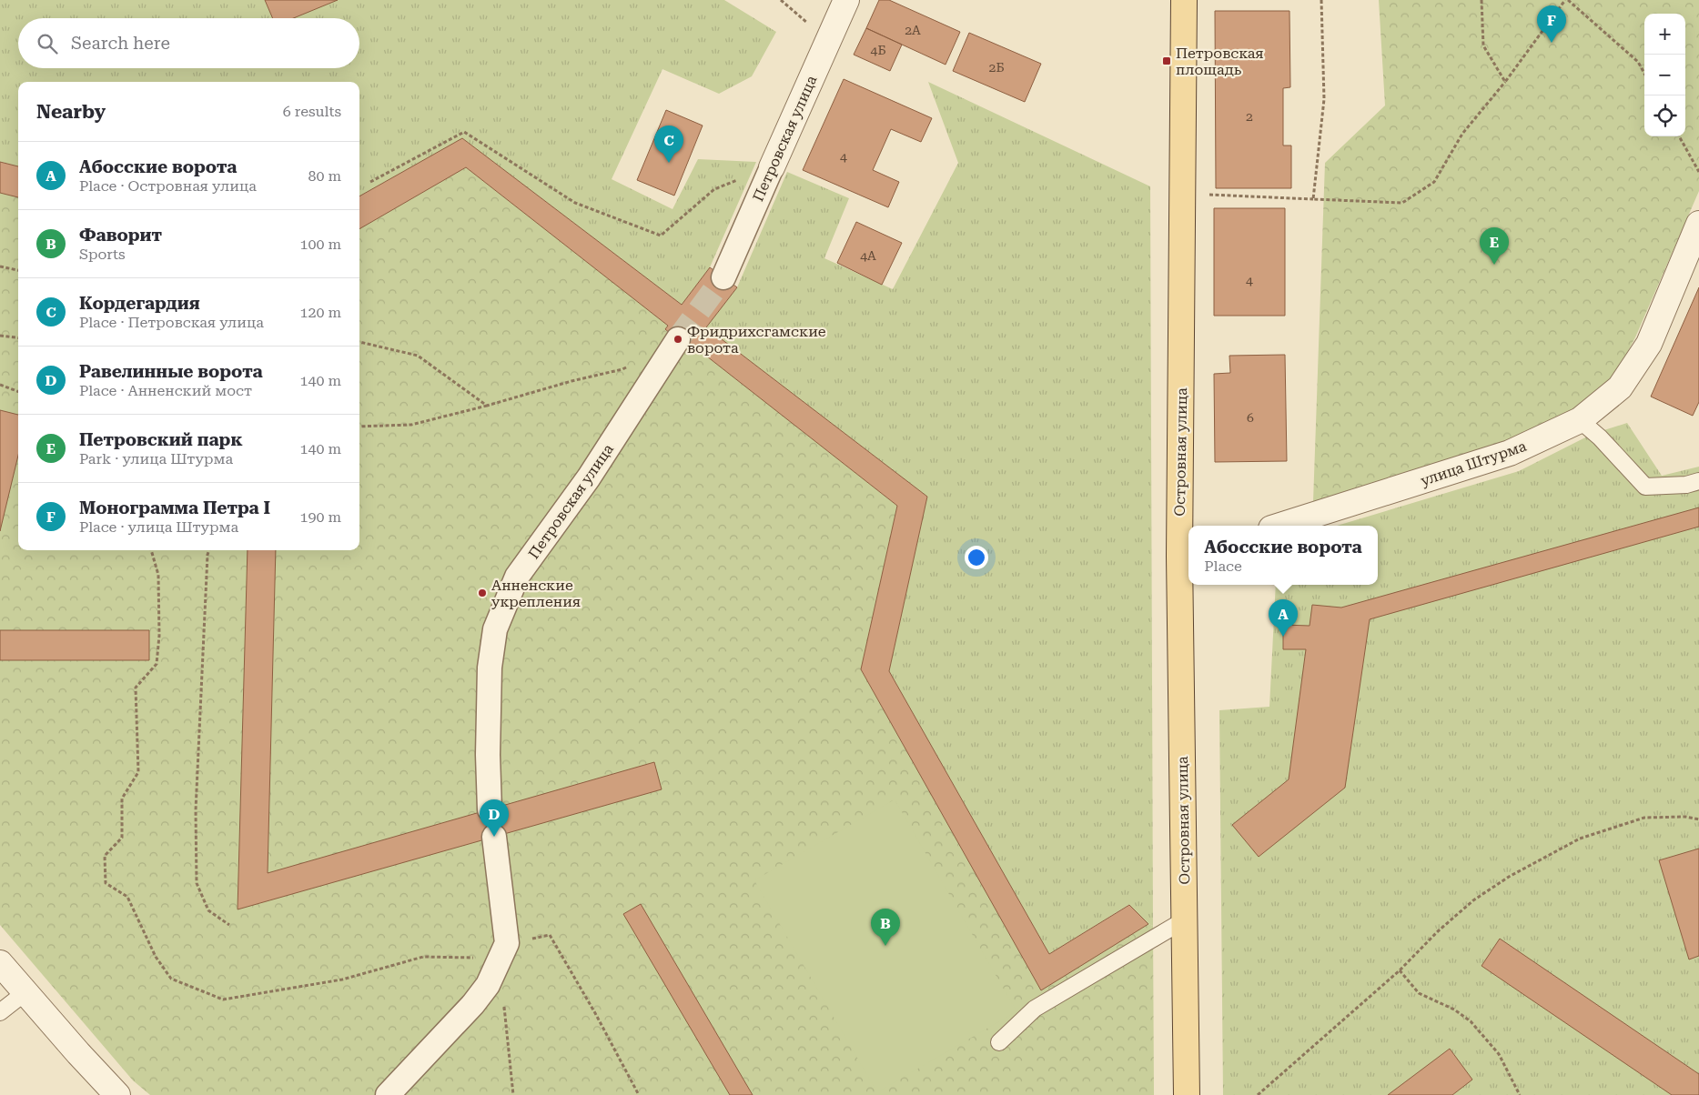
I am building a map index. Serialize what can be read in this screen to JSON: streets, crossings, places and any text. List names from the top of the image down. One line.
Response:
{"streets":{"main road":["Островная улица"],"street":["Петровская улица","улица Штурма"]},"places":{"transit":["Петровская площадь"],"other":["Фридрихсгамские ворота","Анненские укрепления"]},"house_numbers":["2А","4Б","2Б","2","4","4А","4","6"],"page":{"pins":["F","C","E","A","D","B"],"map_buttons":["+","−"],"search":"Search here","heading":["Nearby","6 results"],"list":[{"mark":"A","name":"Абосские ворота","note":"Place · Островная улица","value":"80 m"},{"mark":"B","name":"Фаворит","note":"Sports","value":"100 m"},{"mark":"C","name":"Кордегардия","note":"Place · Петровская улица","value":"120 m"},{"mark":"D","name":"Равелинные ворота","note":"Place · Анненский мост","value":"140 m"},{"mark":"E","name":"Петровский парк","note":"Park · улица Штурма","value":"140 m"},{"mark":"F","name":"Монограмма Петра I","note":"Place · улица Штурма","value":"190 m"}],"popup":["Абосские ворота","Place"]}}
